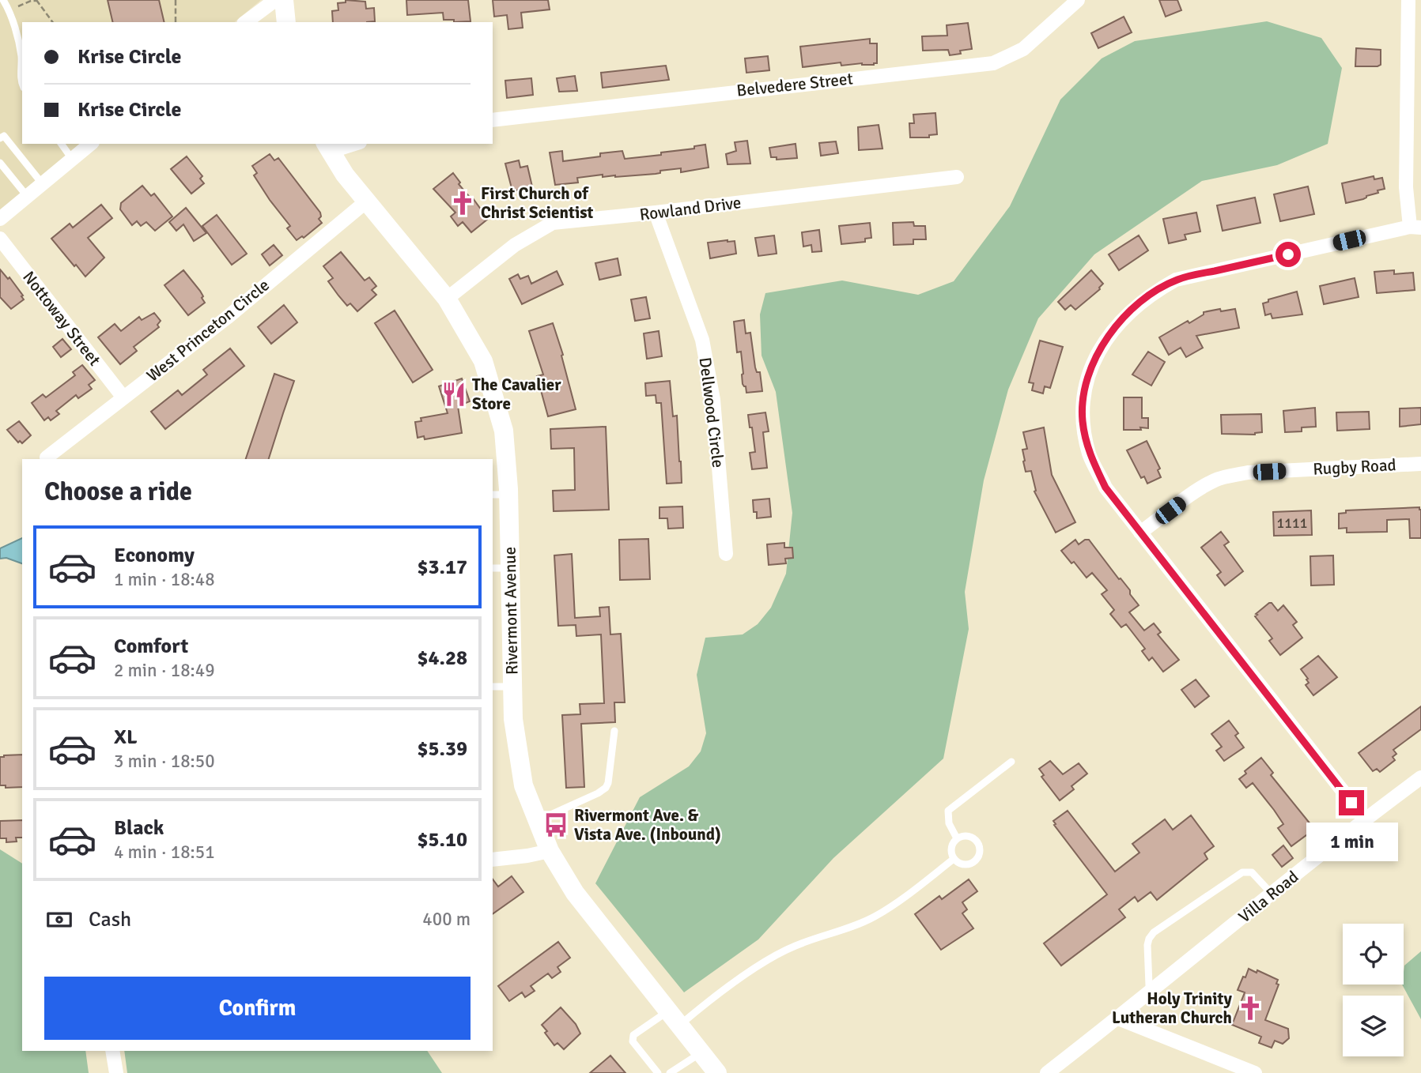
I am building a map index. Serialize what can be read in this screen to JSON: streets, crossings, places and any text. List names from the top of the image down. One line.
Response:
{"streets":{"main road":["Rivermont Avenue"],"street":["Belvedere Street","Rowland Drive","Nottoway Street","West Princeton Circle","Dellwood Circle","Rugby Road","Villa Road"]},"crossings":[["Rowland Drive","Dellwood Circle"],["Rowland Drive","Rivermont Avenue"],["Nottoway Street","West Princeton Circle"],["West Princeton Circle","Rivermont Avenue"]],"places":{"church":["First Church of Christ Scientist","Holy Trinity Lutheran Church"],"restaurant":["The Cavalier Store"],"bus stop":["Rivermont Ave. & Vista Ave. (Inbound)"]},"house_numbers":["1111"],"page":{"banner":["Krise Circle","Krise Circle"],"heading":"Choose a ride","list":[{"name":"Economy","note":"1 min · 18:48","value":"$3.17"},{"name":"Comfort","note":"2 min · 18:49","value":"$4.28"},{"name":"XL","note":"3 min · 18:50","value":"$5.39"},{"name":"Black","note":"4 min · 18:51","value":"$5.10"}],"bubble":"1 min","pay":["Cash","400 m"],"buttons":"Confirm"}}
